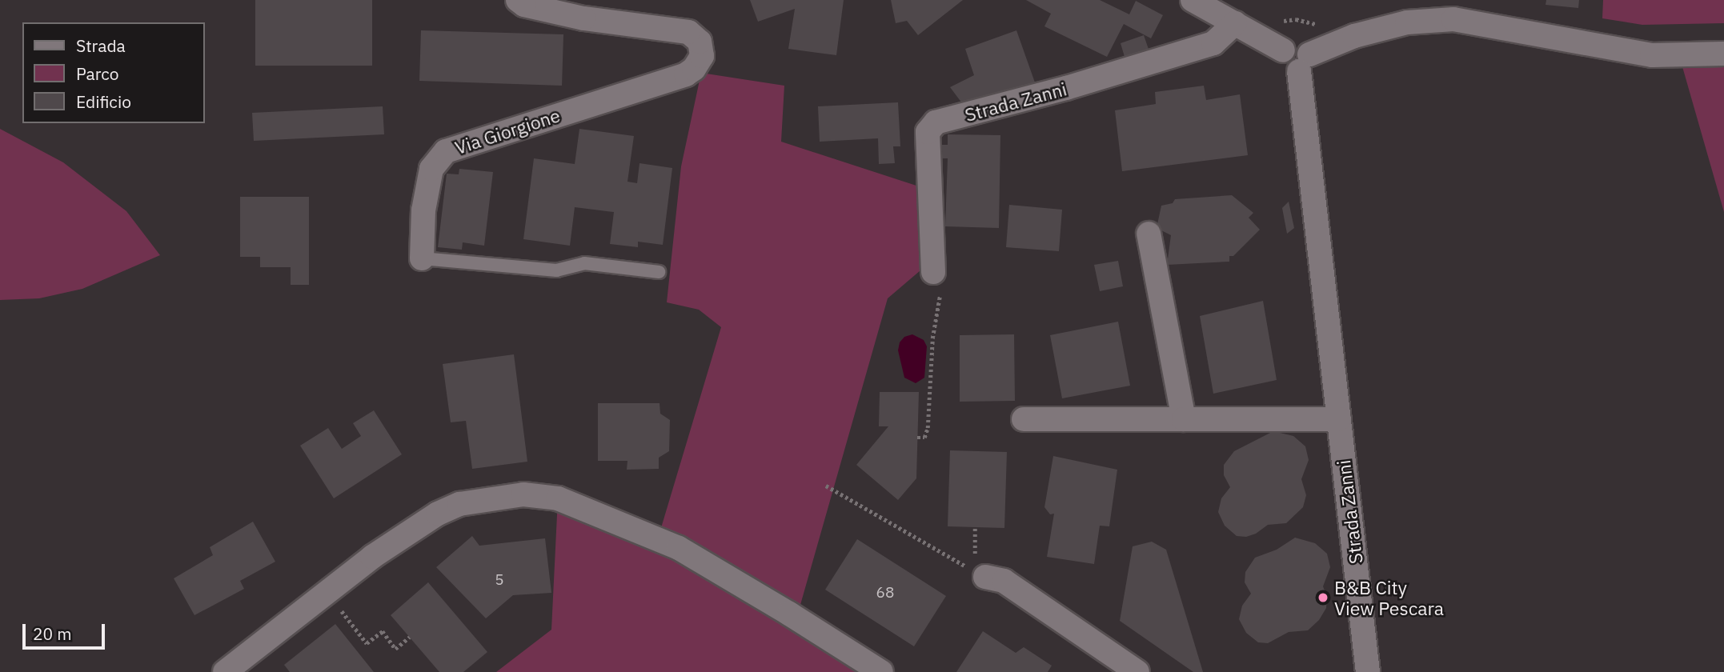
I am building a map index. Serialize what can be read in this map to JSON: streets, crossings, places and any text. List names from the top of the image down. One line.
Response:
{"streets":{"street":["Strada Zanni","Via Giorgione"]},"places":["B&B City View Pescara"],"house_numbers":["5","68"],"legend":["Strada","Parco","Edificio"],"scale_bar":"20 m"}
